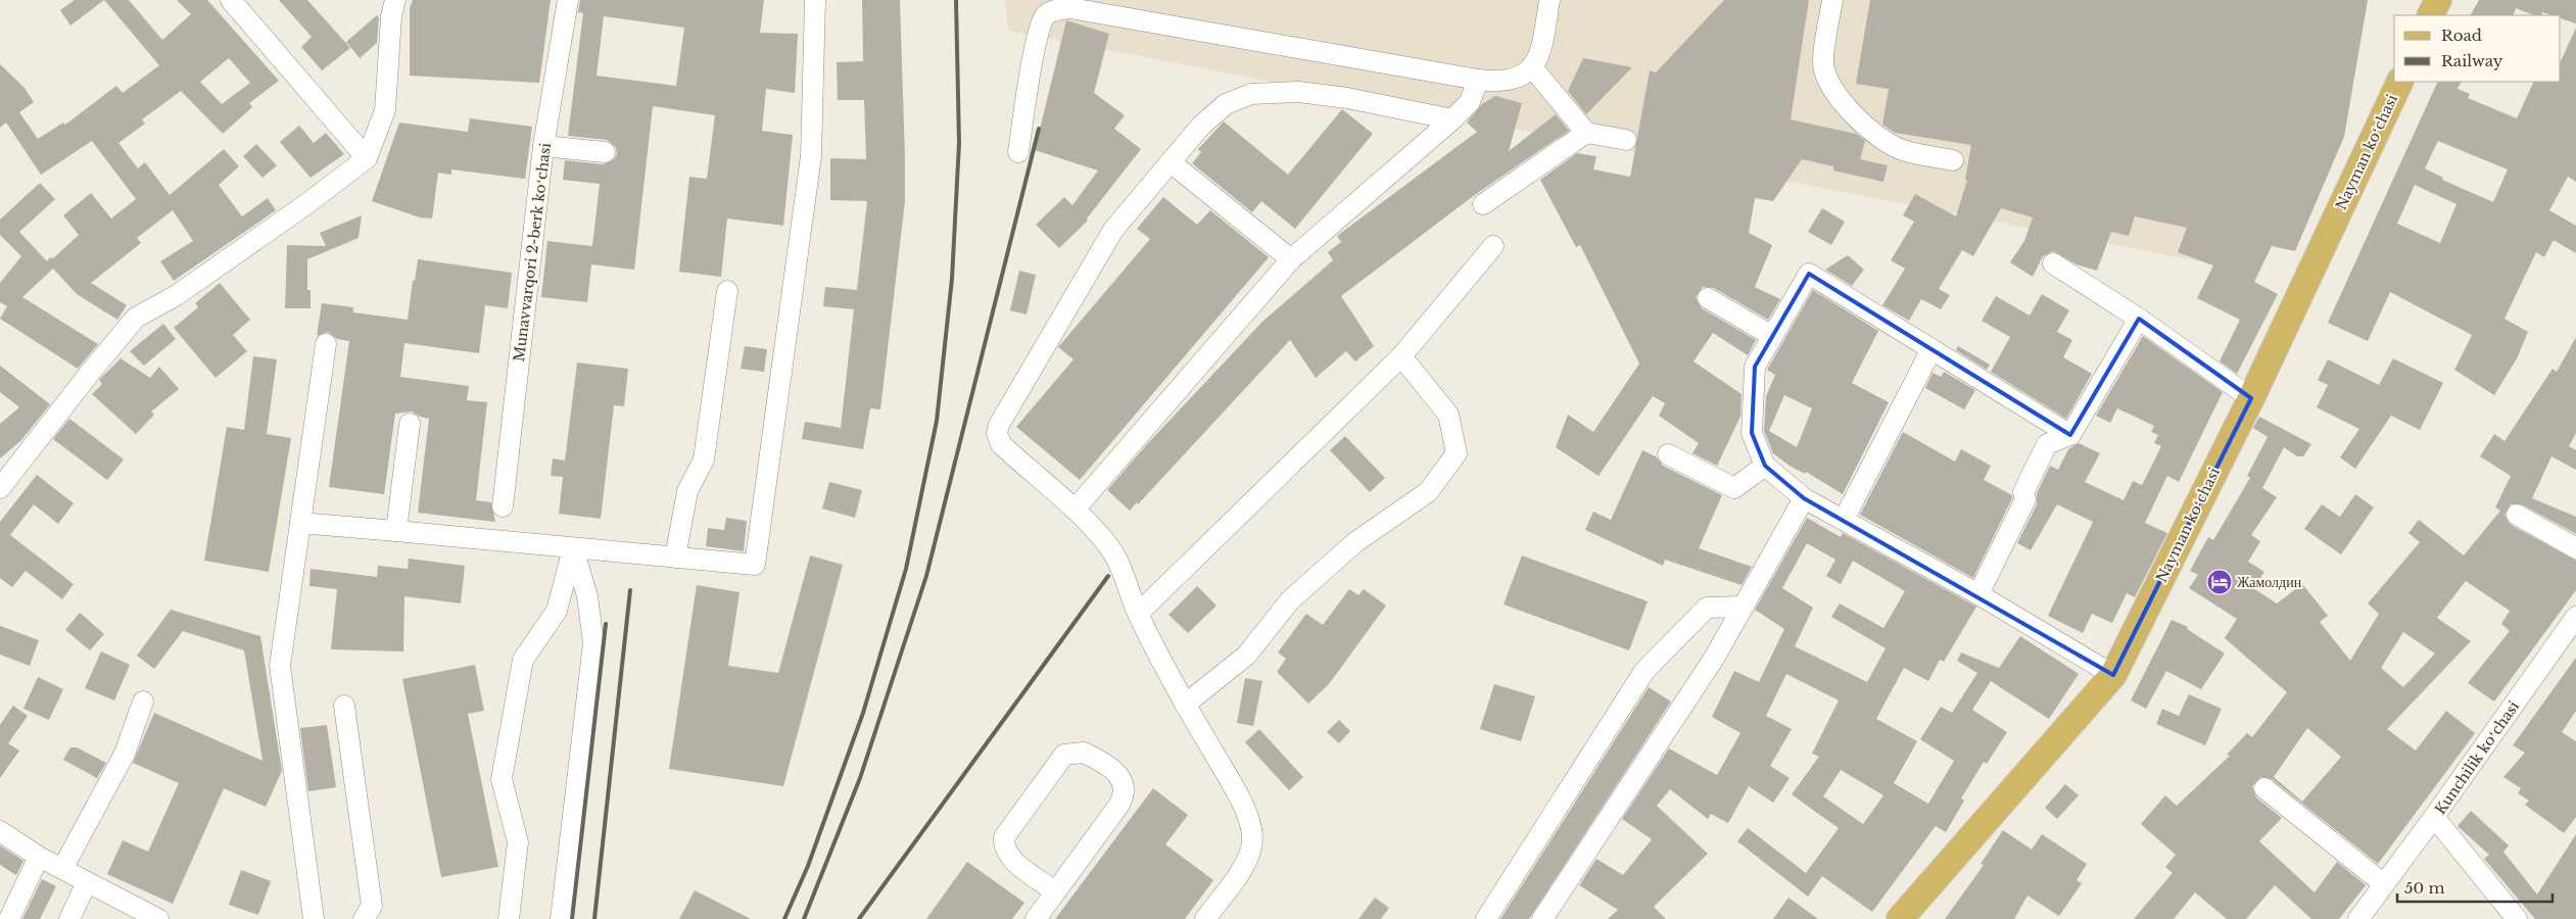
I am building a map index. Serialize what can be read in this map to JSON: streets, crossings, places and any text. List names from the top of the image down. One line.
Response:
{"streets":{"main road":["Nayman koʻchasi"],"street":["Munavvarqori 2-berk koʻchasi","Kunchilik koʻchasi"]},"places":{"hotel":["Жамолдин"]},"legend":["Road","Railway"],"scale_bar":"50 m"}
